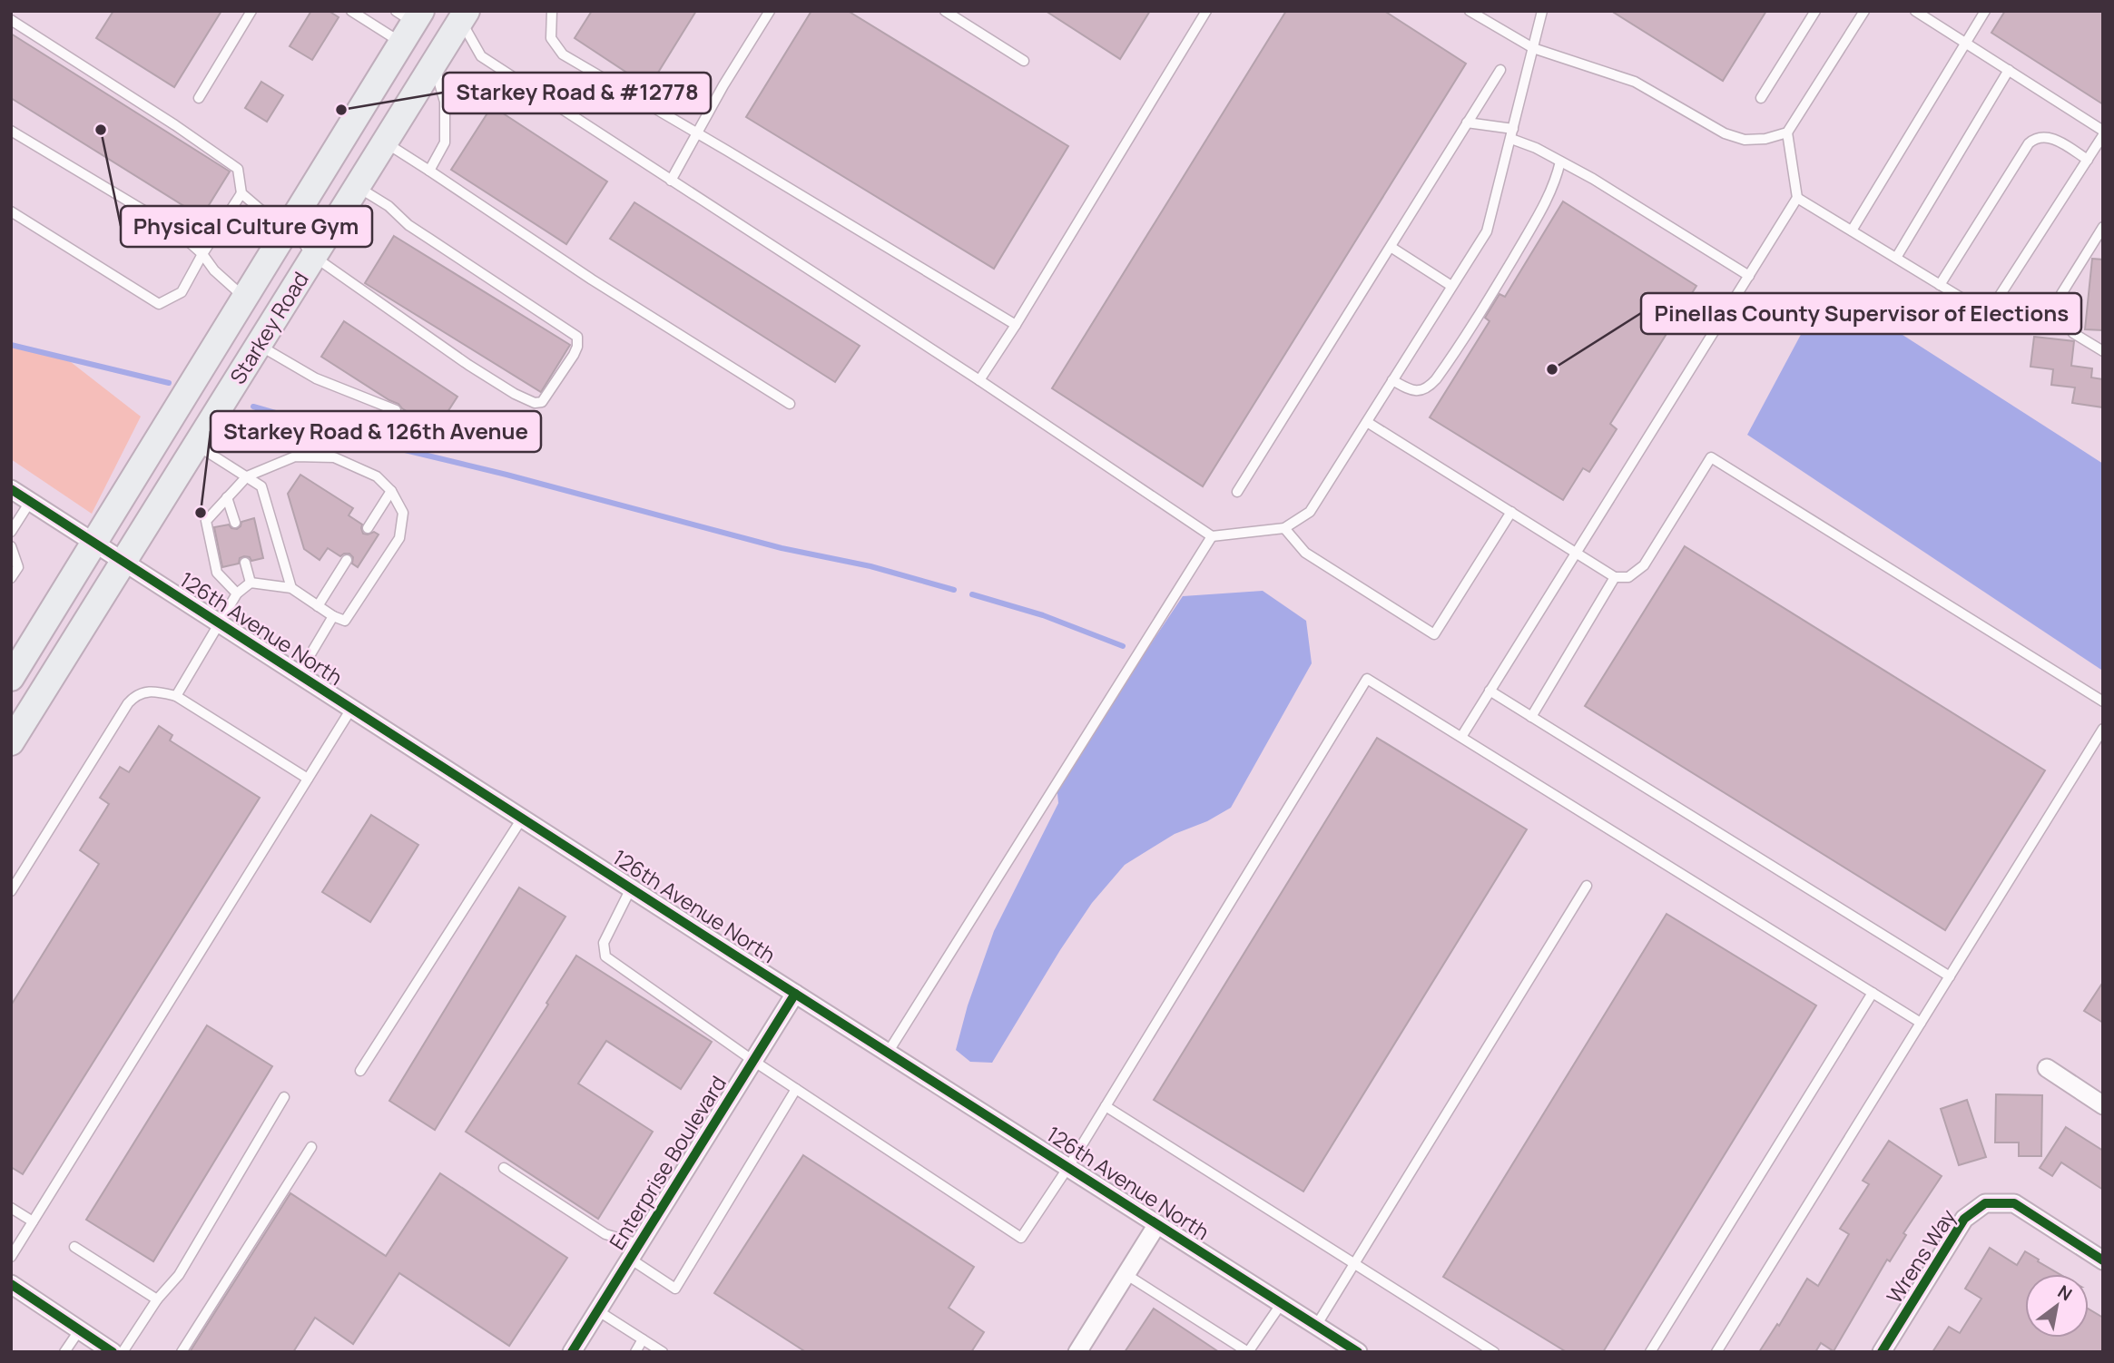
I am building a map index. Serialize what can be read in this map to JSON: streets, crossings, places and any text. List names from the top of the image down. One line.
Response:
{"streets":{"main road":["Starkey Road"],"street":["126th Avenue North","Enterprise Boulevard","Wrens Way"]},"crossings":[["Starkey Road","126th Avenue North"],["126th Avenue North","Enterprise Boulevard"]],"places":["Starkey Road & #12778","Physical Culture Gym","Pinellas County Supervisor of Elections","Starkey Road & 126th Avenue"],"north":"top right"}
